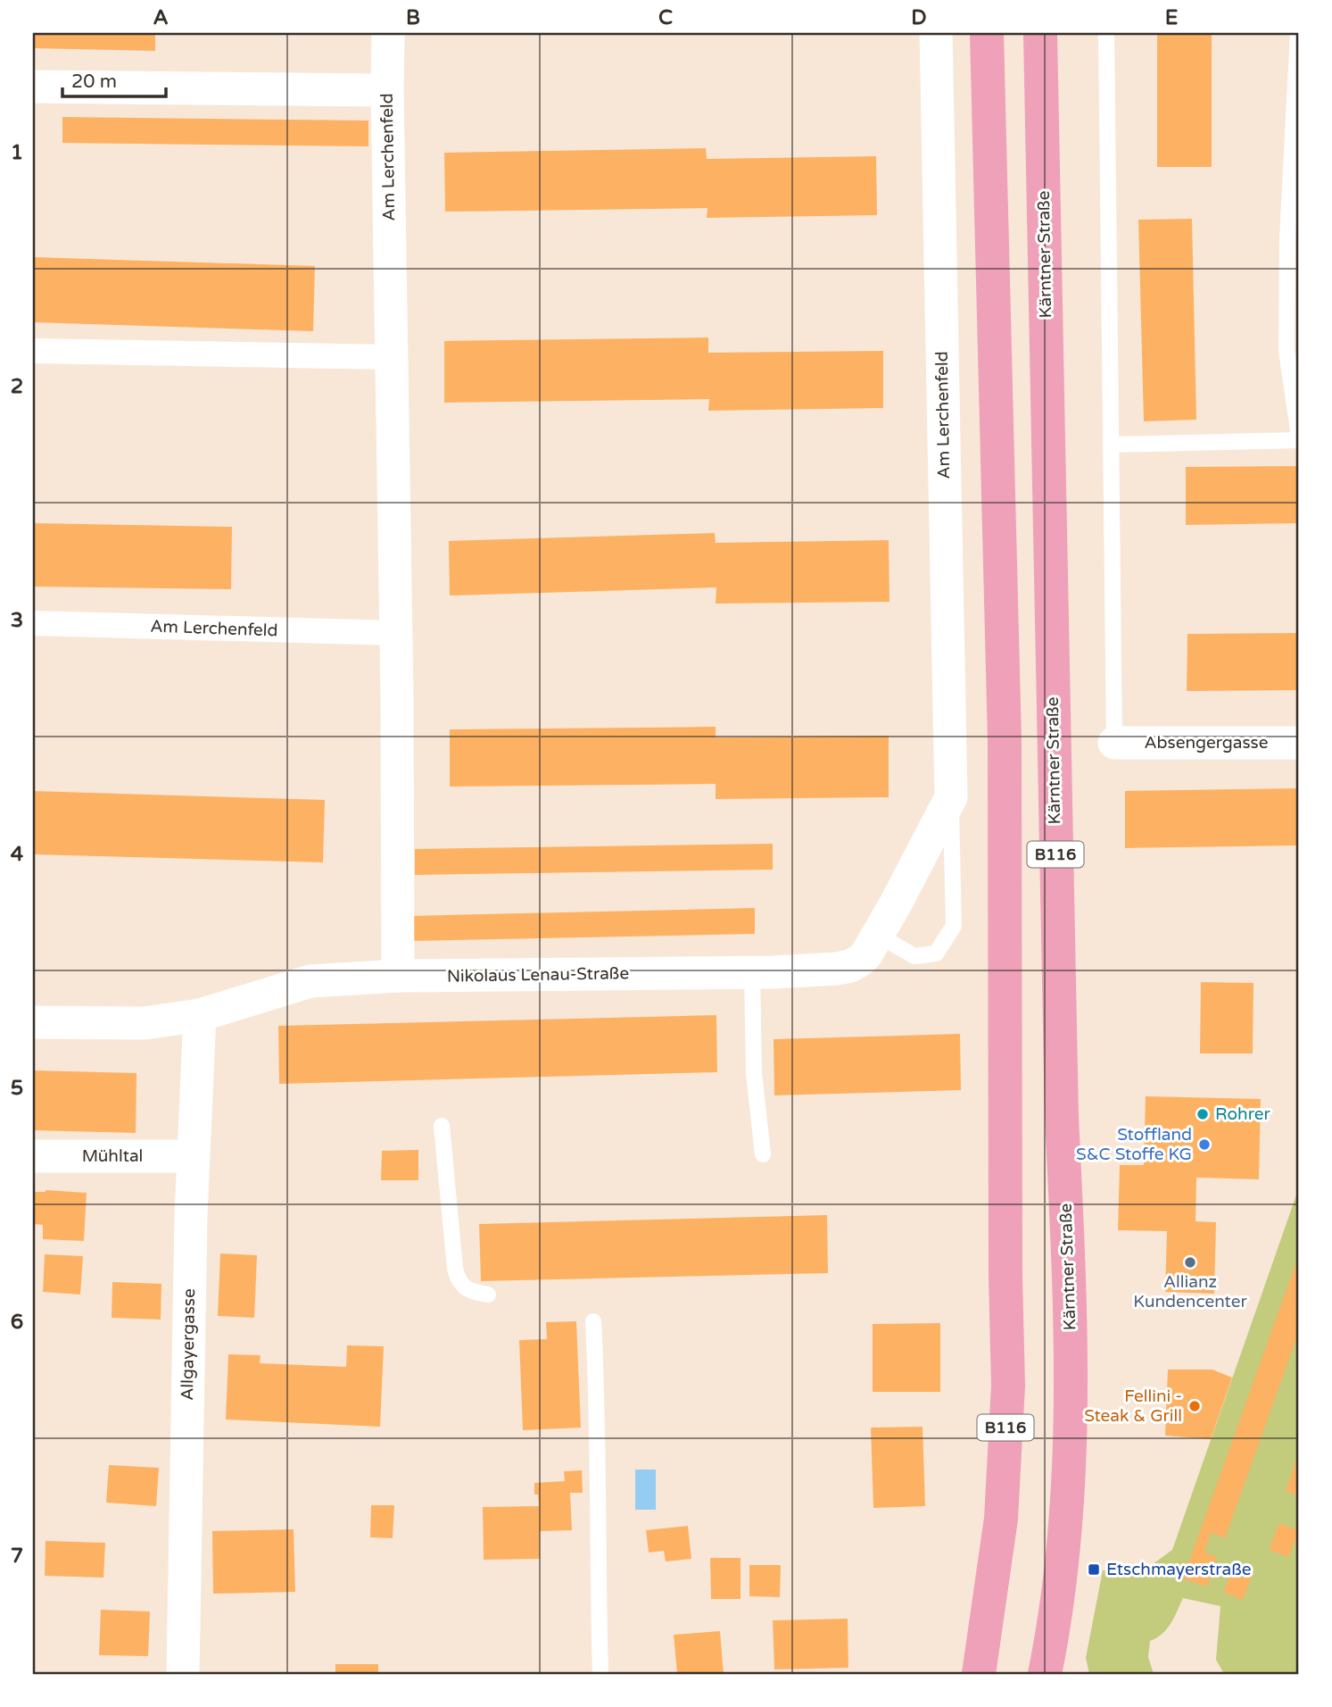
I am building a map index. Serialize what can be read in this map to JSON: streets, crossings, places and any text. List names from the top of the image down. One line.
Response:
{"streets":{"main road":["Kärntner Straße","B116"],"street":["Am Lerchenfeld","Absengergasse","Nikolaus Lenau-Straße","Mühltal","Allgayergasse"]},"crossings":[["Am Lerchenfeld","Nikolaus Lenau-Straße"],["Nikolaus Lenau-Straße","Allgayergasse"],["Mühltal","Allgayergasse"]],"places":{"other":["Rohrer","Stoffland S&C Stoffe KG","Allianz Kundencenter","Fellini - Steak & Grill"],"transit":["Etschmayerstraße"]},"scale_bar":"20 m","grid":{"columns":["A","B","C","D","E"],"rows":["1","2","3","4","5","6","7"]}}
